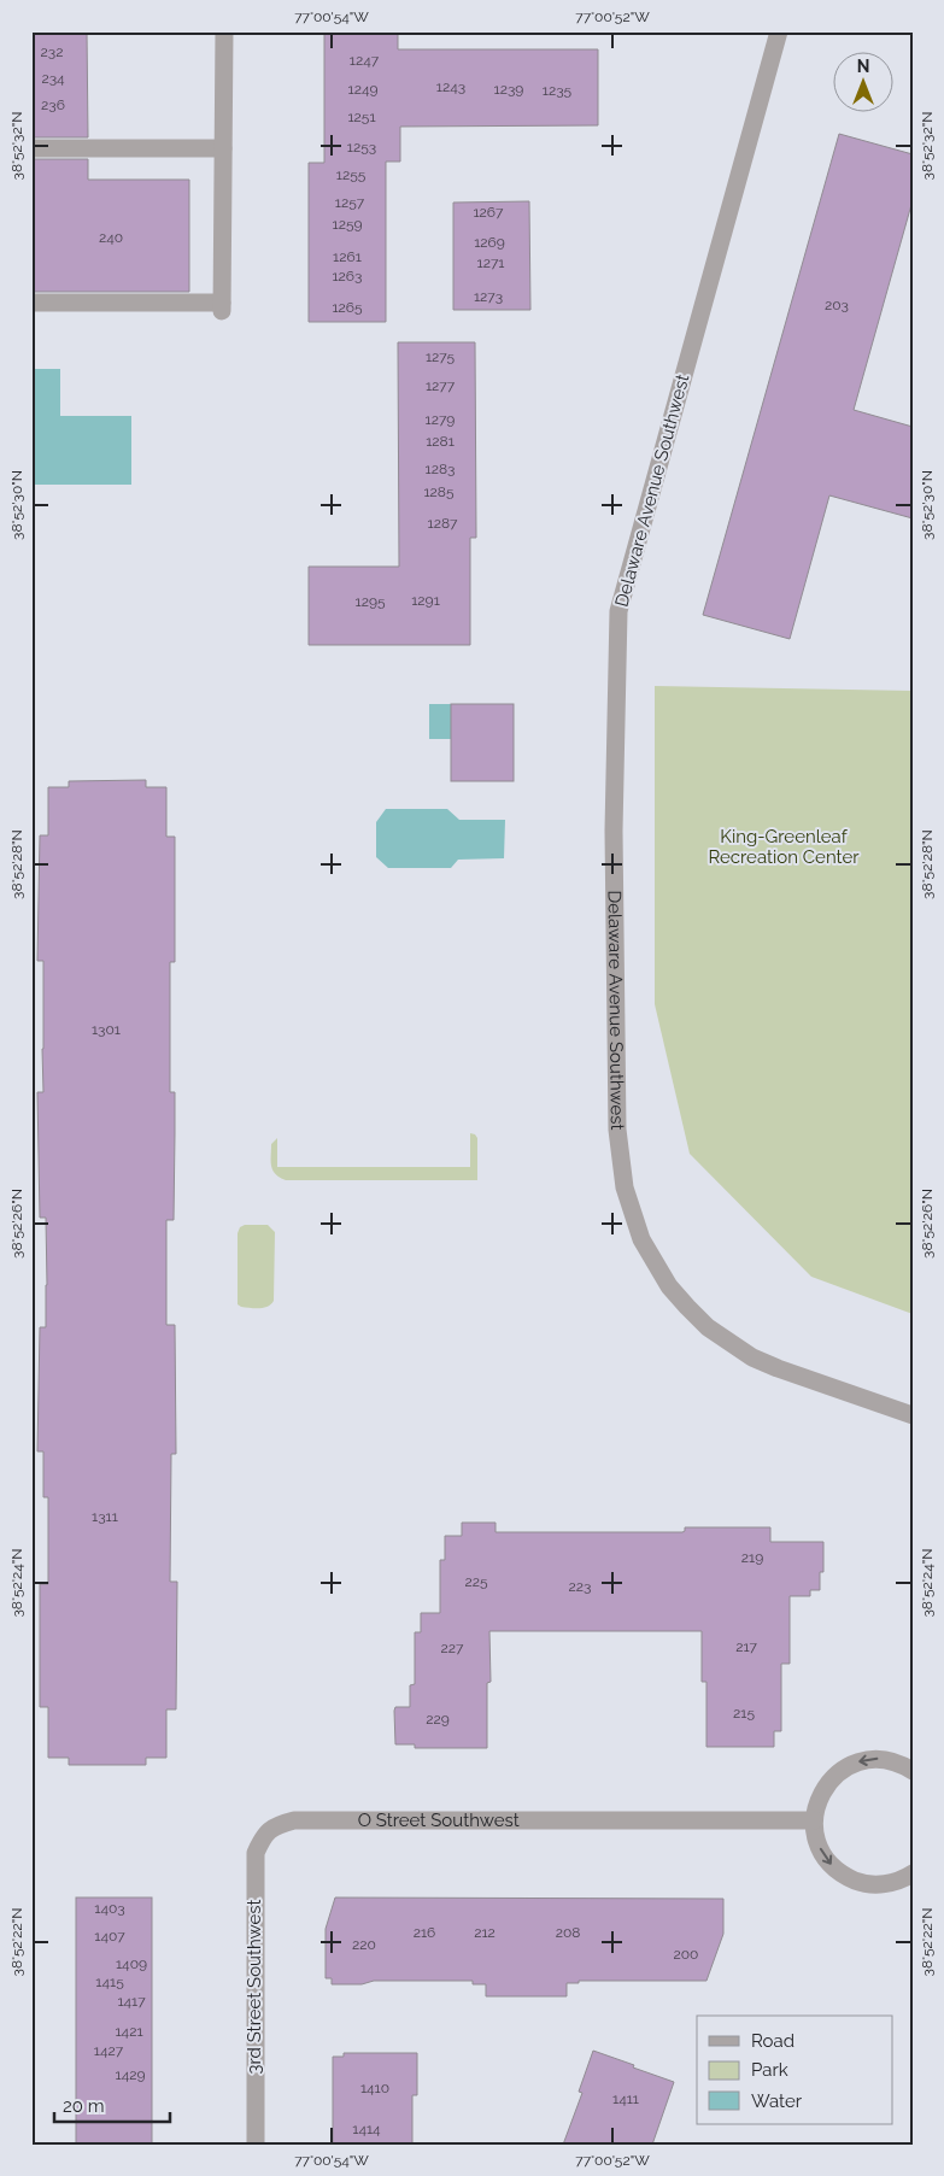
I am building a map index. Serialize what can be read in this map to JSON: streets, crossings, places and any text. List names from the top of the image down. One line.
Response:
{"streets":{"street":["Delaware Avenue Southwest","O Street Southwest","3rd Street Southwest"]},"crossings":[["O Street Southwest","3rd Street Southwest"]],"parks":["King-Greenleaf Recreation Center"],"house_numbers":["232","1247","234","1243","1249","1239","1235","236","1251","1253","1255","1257","1267","1259","240","1269","1261","1271","1263","1273","203","1265","1275","1277","1279","1281","1283","1285","1287","1291","1295","1301","1311","219","225","223","217","227","215","229","1403","216","212","208","1407","220","200","1409","1415","1417","1421","1427","1429","1410","1411","1414"],"legend":["Road","Park","Water"],"scale_bar":"20 m","north":"top","coordinates":["77°00'54\"W","77°00'52\"W","38°52'32\"N","38°52'30\"N","38°52'28\"N","38°52'26\"N","38°52'24\"N","38°52'22\"N"]}
